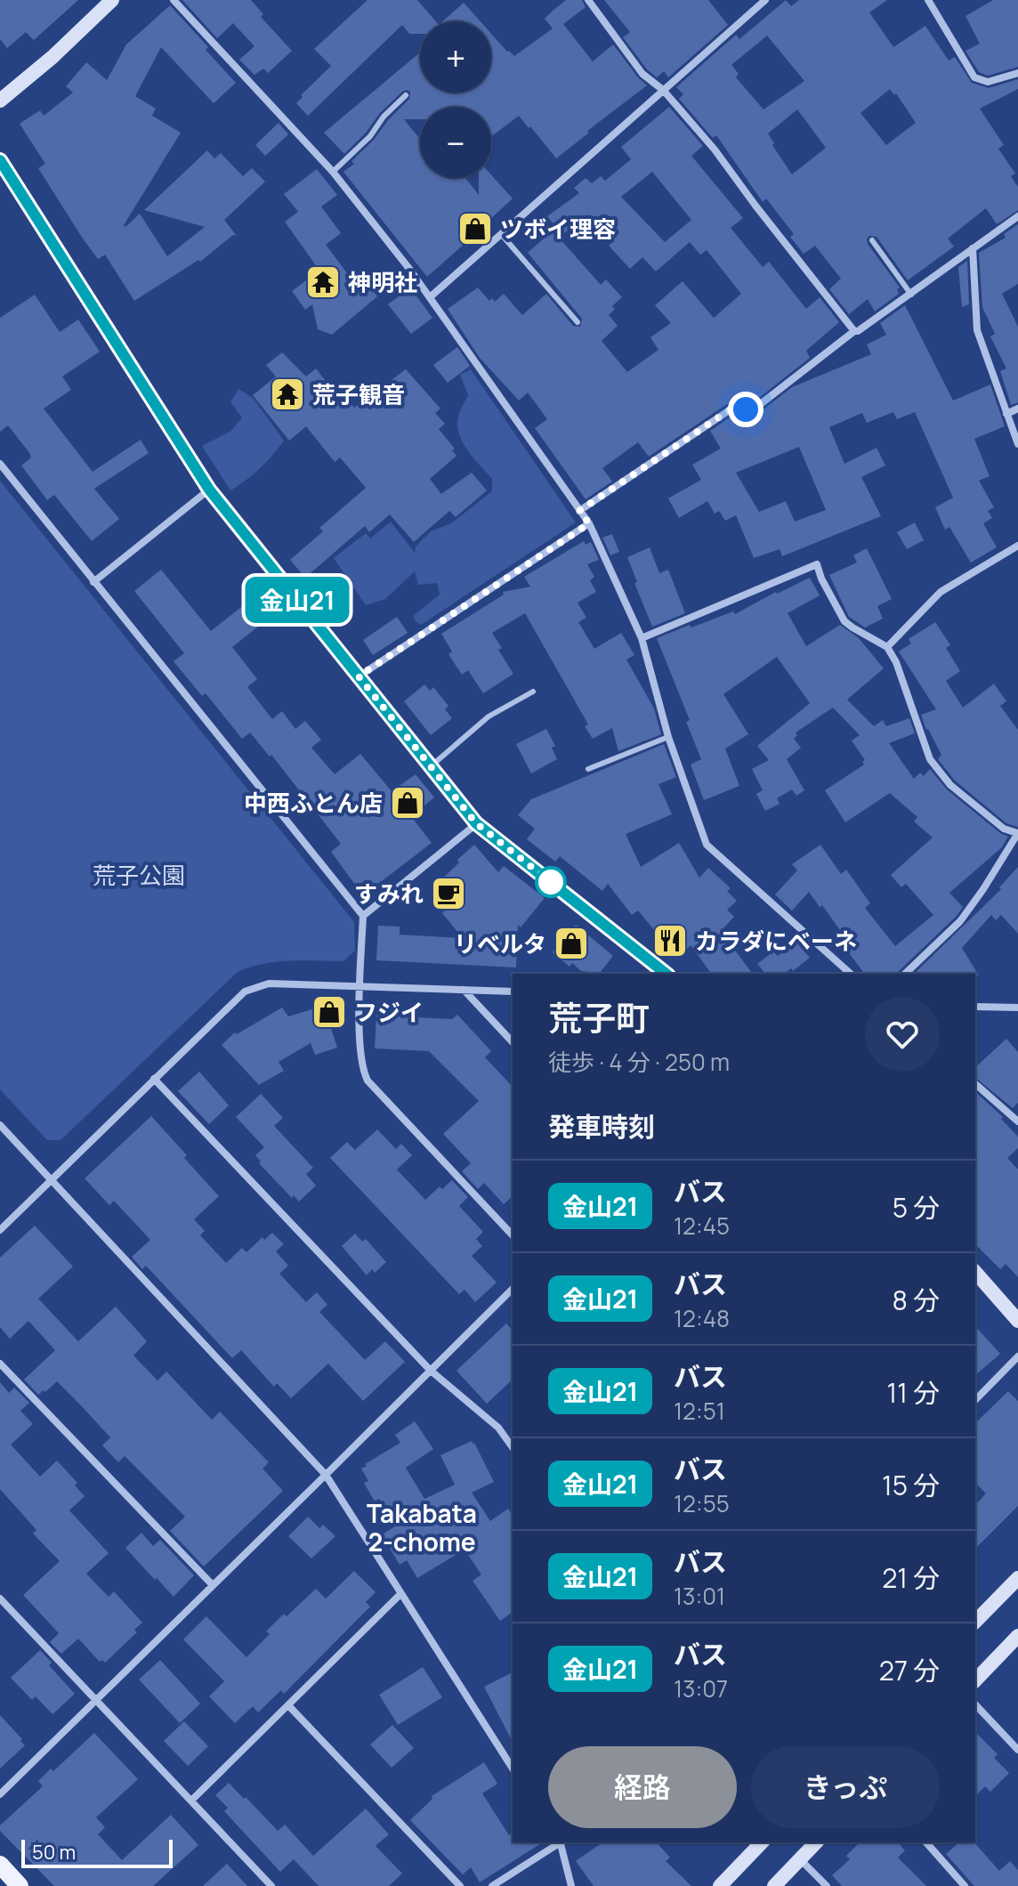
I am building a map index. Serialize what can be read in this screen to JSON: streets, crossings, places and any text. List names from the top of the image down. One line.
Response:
{"districts":["Takabata 2-chome"],"parks":["荒子公園"],"places":{"shop":["ツボイ理容","中西ふとん店","リベルタ","フジイ"],"temple":["神明社","荒子観音"],"cafe":["すみれ"],"restaurant":["カラダにベーネ"]},"lines":["bus line 金山21"],"scale_bar":"50 m","page":{"on_map":"金山21","map_buttons":["+","−"],"heading":[["荒子町","徒歩 · 4 分 · 250 m"],"発車時刻"],"list":[{"mark":"金山21","name":"バス","note":"12:45","value":"5 分"},{"mark":"金山21","name":"バス","note":"12:48","value":"8 分"},{"mark":"金山21","name":"バス","note":"12:51","value":"11 分"},{"mark":"金山21","name":"バス","note":"12:55","value":"15 分"},{"mark":"金山21","name":"バス","note":"13:01","value":"21 分"},{"mark":"金山21","name":"バス","note":"13:07","value":"27 分"}],"buttons":["経路","きっぷ"],"scale":"50 m"}}
